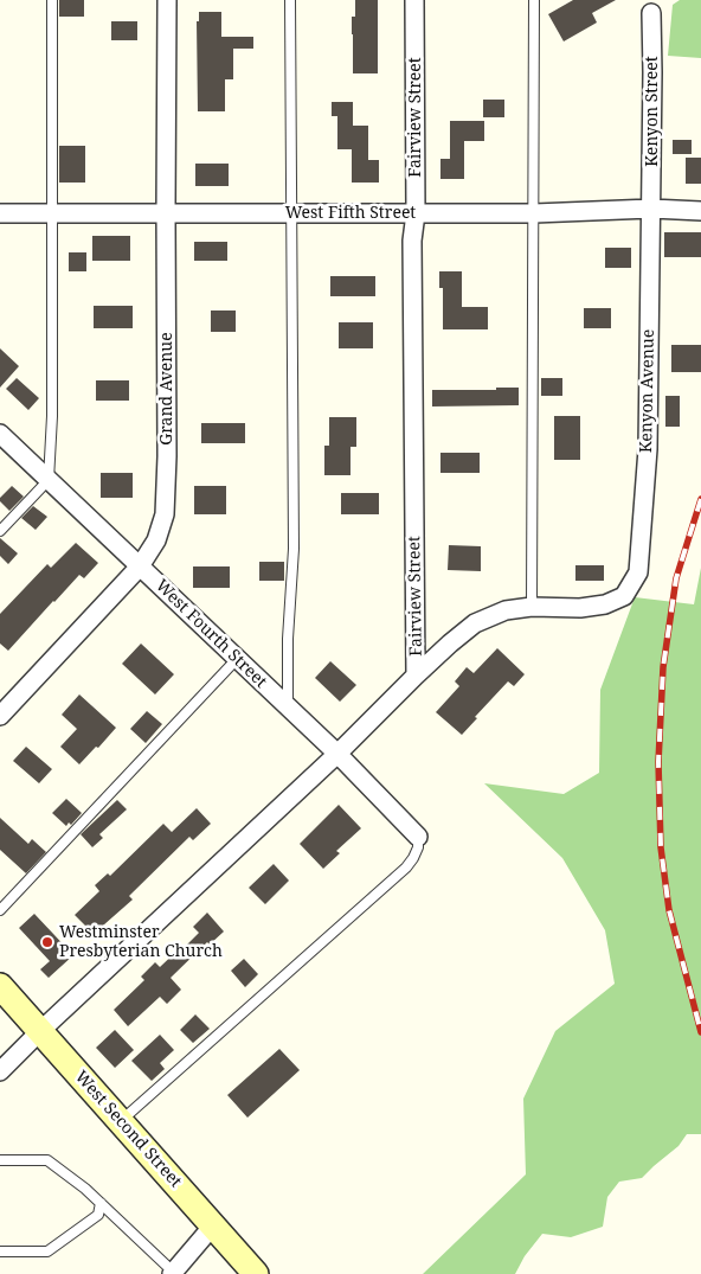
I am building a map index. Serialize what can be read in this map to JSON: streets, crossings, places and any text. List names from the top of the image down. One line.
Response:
{"streets":{"main road":["West Second Street"],"street":["Kenyon Street","Fairview Street","West Fifth Street","Grand Avenue","Kenyon Avenue","West Fourth Street"]},"crossings":[["Kenyon Street","West Fifth Street"],["Kenyon Street","Kenyon Avenue"],["Fairview Street","West Fifth Street"],["Fairview Street","West Fourth Street"],["Fairview Street","West Second Street"],["West Fifth Street","Grand Avenue"],["West Fifth Street","Kenyon Avenue"],["Grand Avenue","West Fourth Street"]],"places":["Westminster Presbyterian Church"]}
